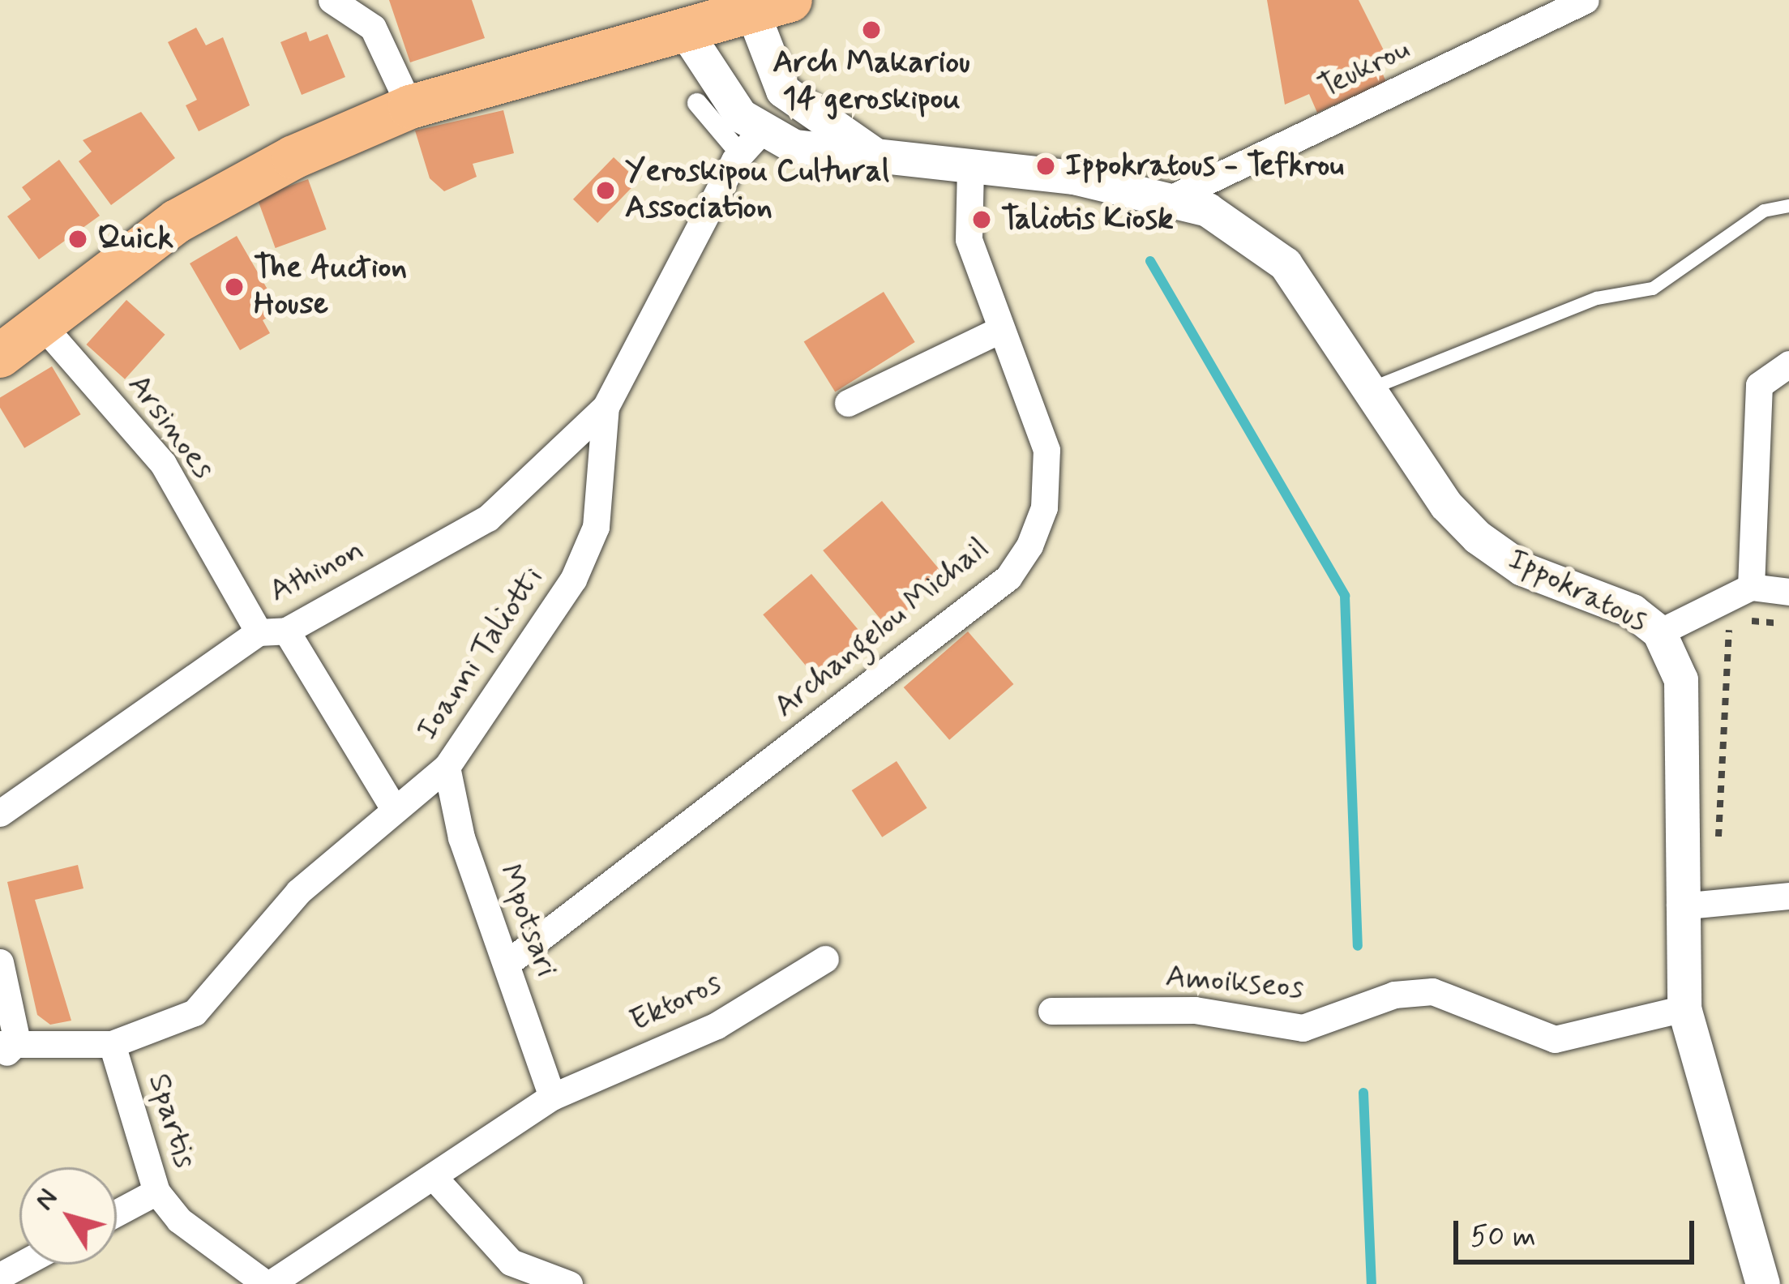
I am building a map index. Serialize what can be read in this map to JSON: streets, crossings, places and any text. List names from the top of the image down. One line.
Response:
{"streets":{"street":["Teukrou","Arsinoes","Athinon","Ippokratous","Archangelou Michail","Ioanni Taliotti","Mpotsari","Amoikseos","Ektoros","Spartis"]},"crossings":[["Teukrou","Ippokratous"],["Arsinoes","Athinon"],["Arsinoes","Ioanni Taliotti"],["Athinon","Ioanni Taliotti"],["Ippokratous","Archangelou Michail"],["Ippokratous","Ioanni Taliotti"],["Ippokratous","Amoikseos"],["Archangelou Michail","Mpotsari"],["Ioanni Taliotti","Mpotsari"],["Ioanni Taliotti","Spartis"],["Mpotsari","Ektoros"],["Ektoros","Spartis"]],"places":["Arch Makariou 14 geroskipou","Ippokratous - Tefkrou","Yeroskipou Cultural Association","Taliotis Kiosk","Quick","The Auction House"],"scale_bar":"50 m","north":"top left"}
